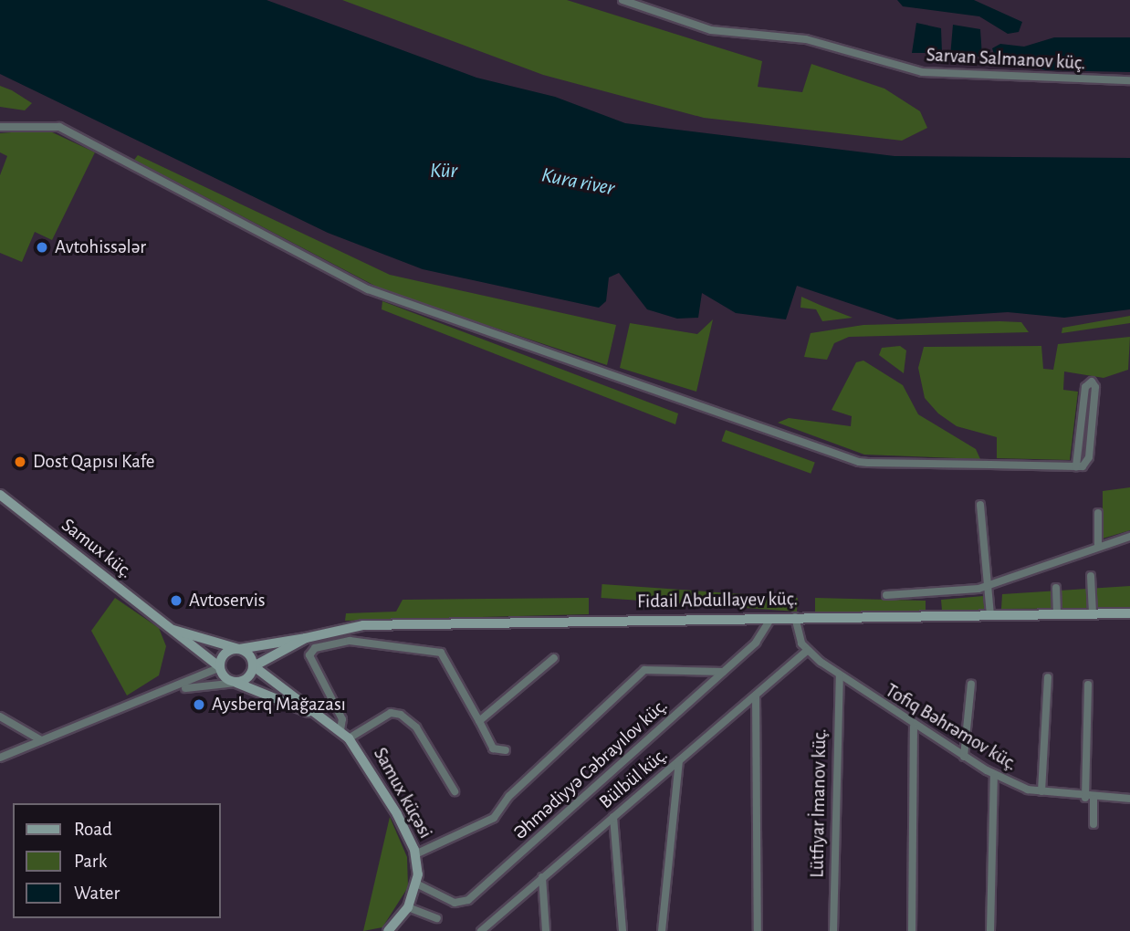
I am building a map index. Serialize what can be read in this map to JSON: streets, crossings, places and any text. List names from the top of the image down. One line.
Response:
{"streets":{"street":["Sarvan Salmanov küç.","Samux küç.","Fidail Abdullayev küç.","Tofiq Bəhrəmov küç.","Əhmədiyyə Cəbrayılov küç.","Bülbül küç.","Samux küçəsi","Lütfiyar İmanov küç."]},"crossings":[["Fidail Abdullayev küç.","Əhmədiyyə Cəbrayılov küç."],["Tofiq Bəhrəmov küç.","Bülbül küç."],["Tofiq Bəhrəmov küç.","Lütfiyar İmanov küç."],["Əhmədiyyə Cəbrayılov küç.","Samux küçəsi"]],"water":["Kür","Kura river"],"places":["Avtohissələr","Dost Qapısı Kafe","Avtoservis","Aysberq Mağazası"],"legend":["Road","Park","Water"]}
